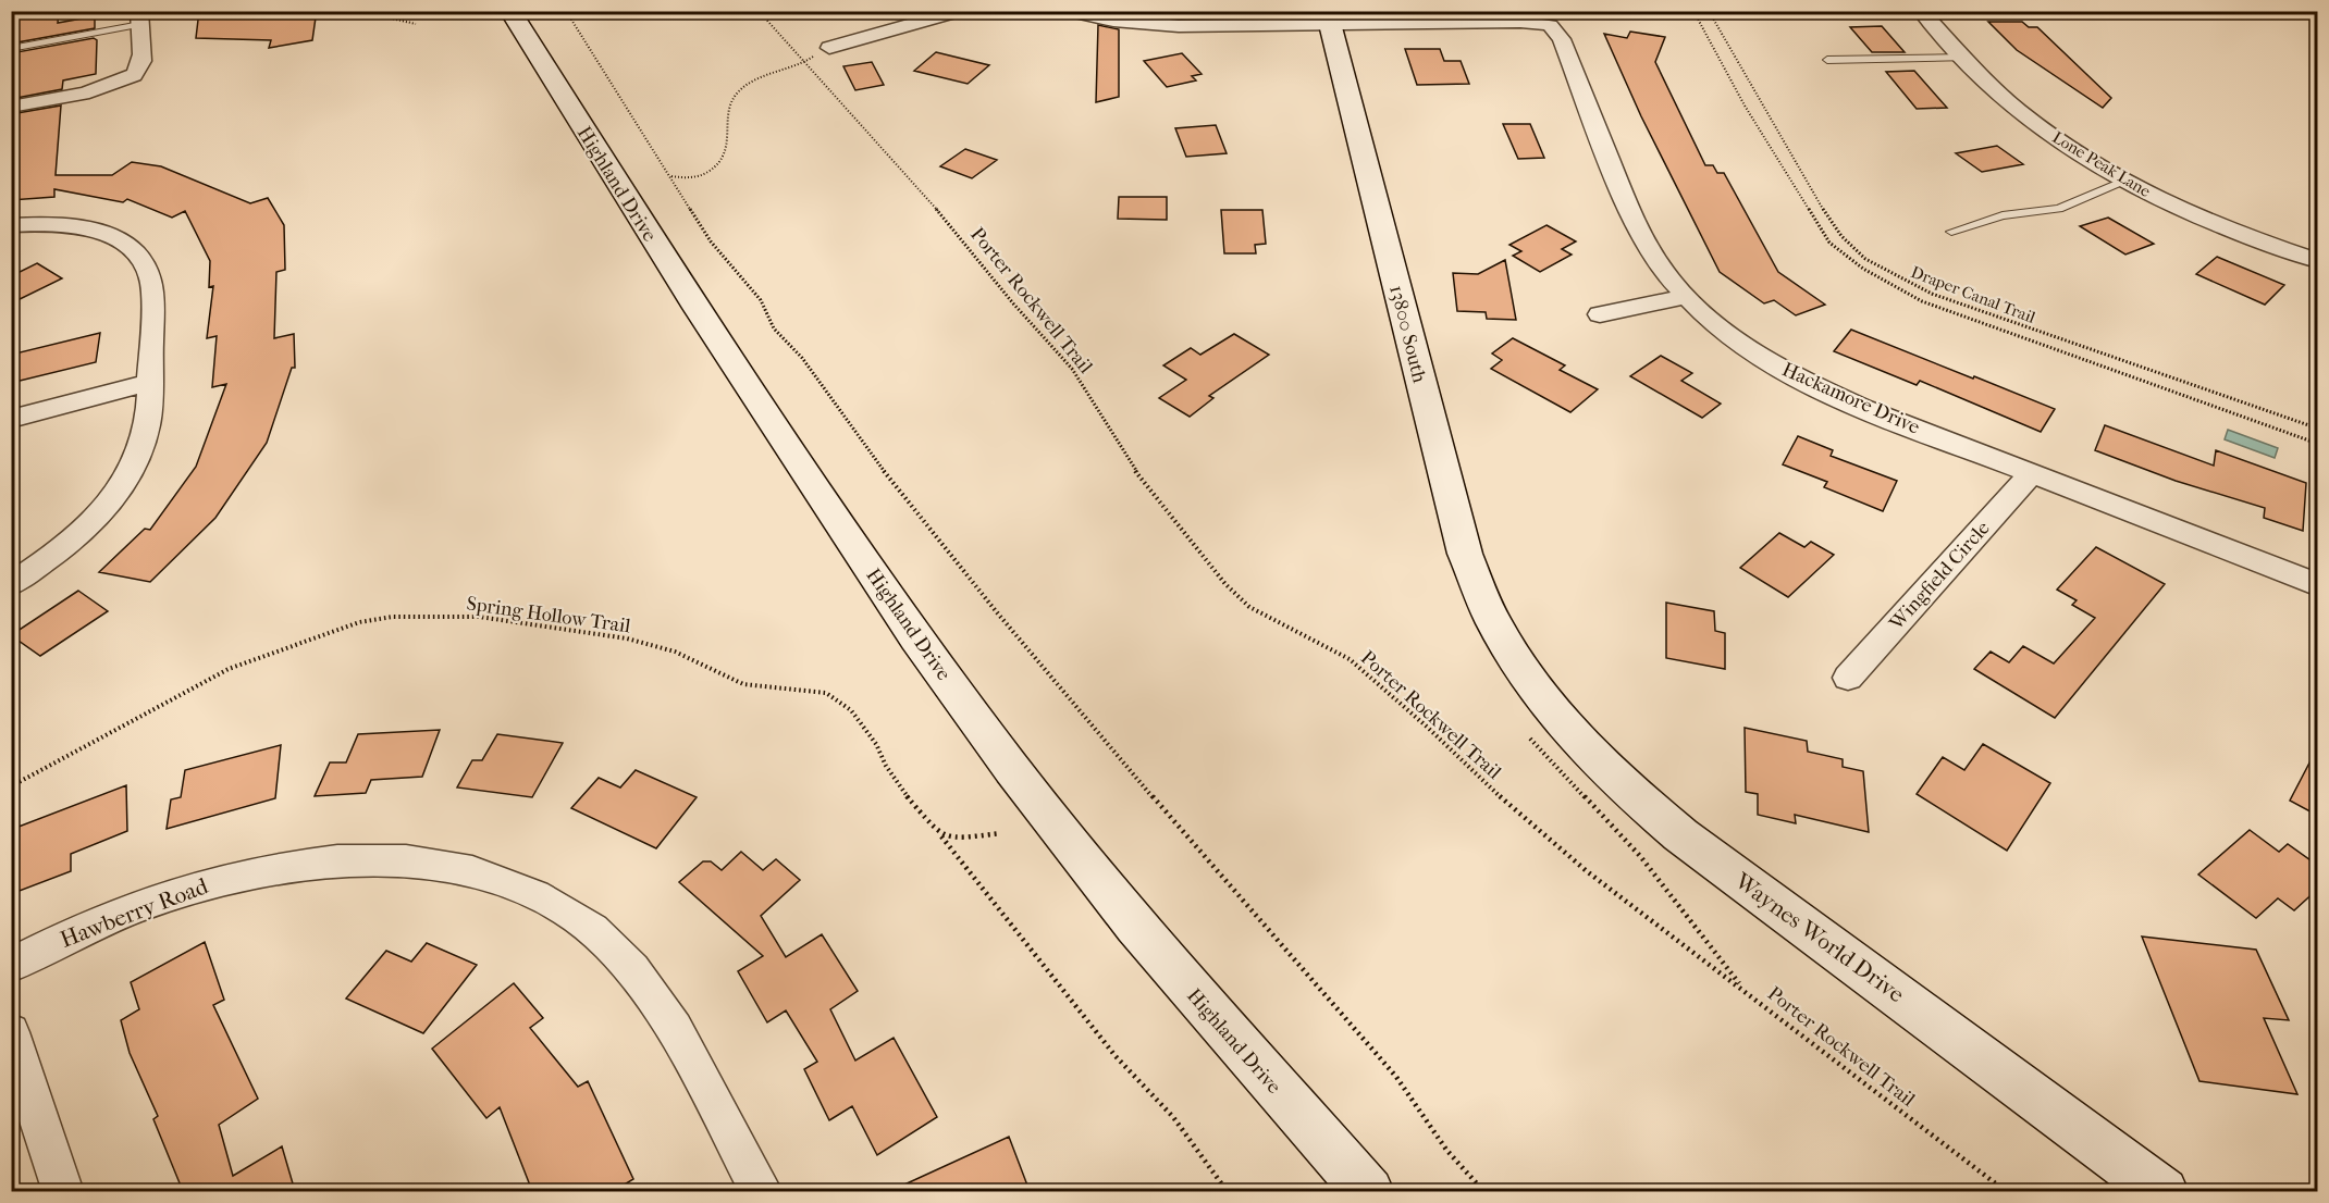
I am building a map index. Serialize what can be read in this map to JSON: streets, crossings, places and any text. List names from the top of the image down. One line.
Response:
{"streets":{"main road":["Highland Drive","13800 South","Waynes World Drive"],"street":["Lone Peak Lane","Hackamore Drive","Wingfield Circle","Hawberry Road"],"path":["Draper Canal Trail","Porter Rockwell Trail","Spring Hollow Trail"]},"crossings":[["13800 South","Hackamore Drive"],["13800 South","Waynes World Drive"],["Hackamore Drive","Wingfield Circle"]]}
